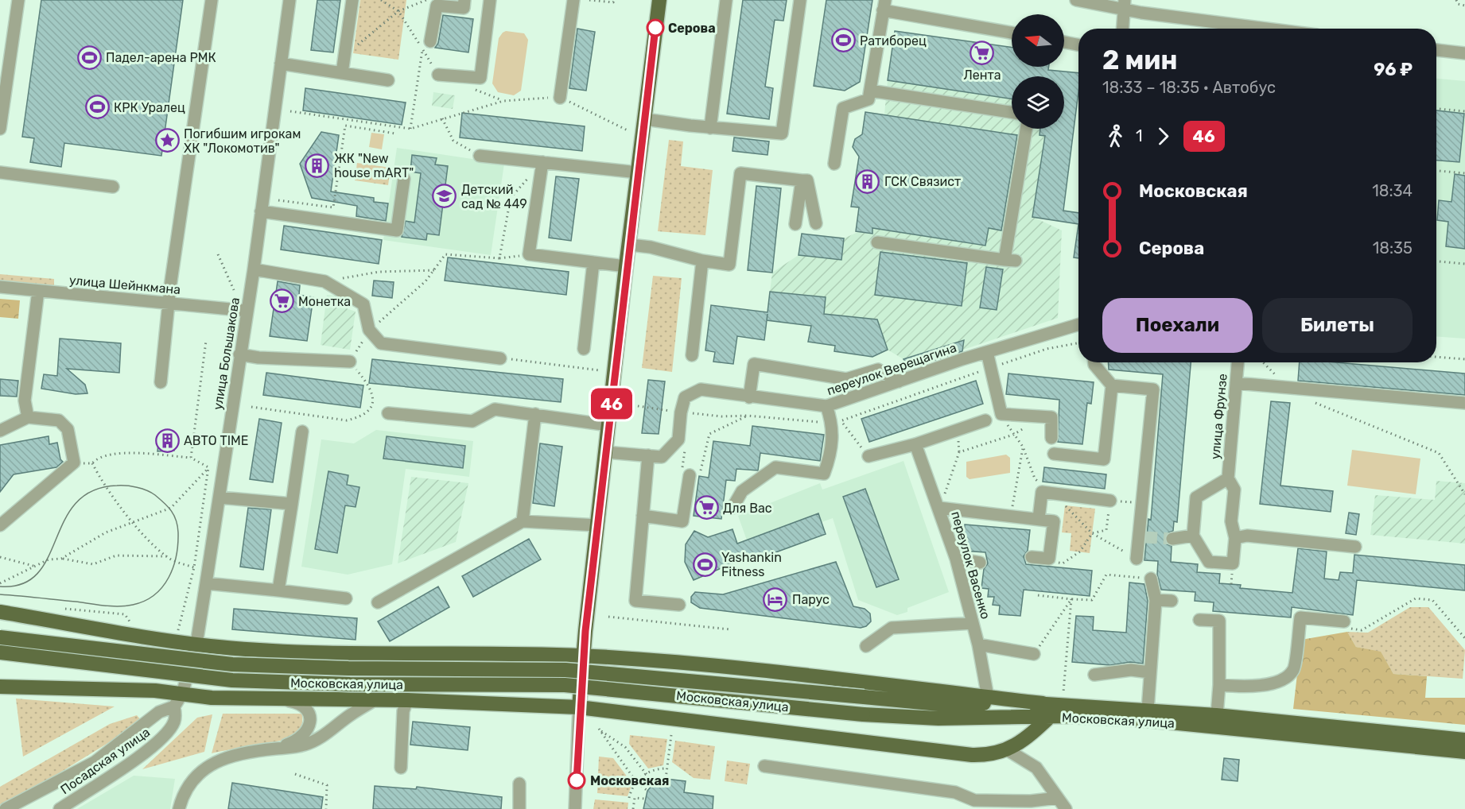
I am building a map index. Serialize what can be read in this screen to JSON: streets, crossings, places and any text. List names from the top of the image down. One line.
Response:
{"streets":{"main road":["Московская улица"],"street":["улица Шейнкмана","улица Большакова","переулок Верещагина","улица Фрунзе","переулок Васенко","Посадская улица"]},"crossings":[["улица Шейнкмана","улица Большакова"],["улица Большакова","Московская улица"],["улица Большакова","Посадская улица"]],"places":{"other":["Серова","Московская"],"sports":["Ратиборец","Падел-арена РМК","КРК Уралец","Yashankin Fitness"],"supermarket":["Лента","Монетка","Для Вас"],"place":["Погибшим игрокам ХК \"Локомотив\""],"building":["ЖК \"New house mART\"","ГСК Связист","АВТО TIME"],"school or university":["Детский сад № 449"],"hotel":["Парус"]},"lines":["bus line 46"],"north":"left","page":{"on_map":"46","heading":["2 мин","18:33 – 18:35 · Автобус","96 ₽"],"legs":["1","46"],"list":[{"name":"Московская","value":"18:34"},{"name":"Серова","value":"18:35"}],"buttons":["Поехали","Билеты"]}}
